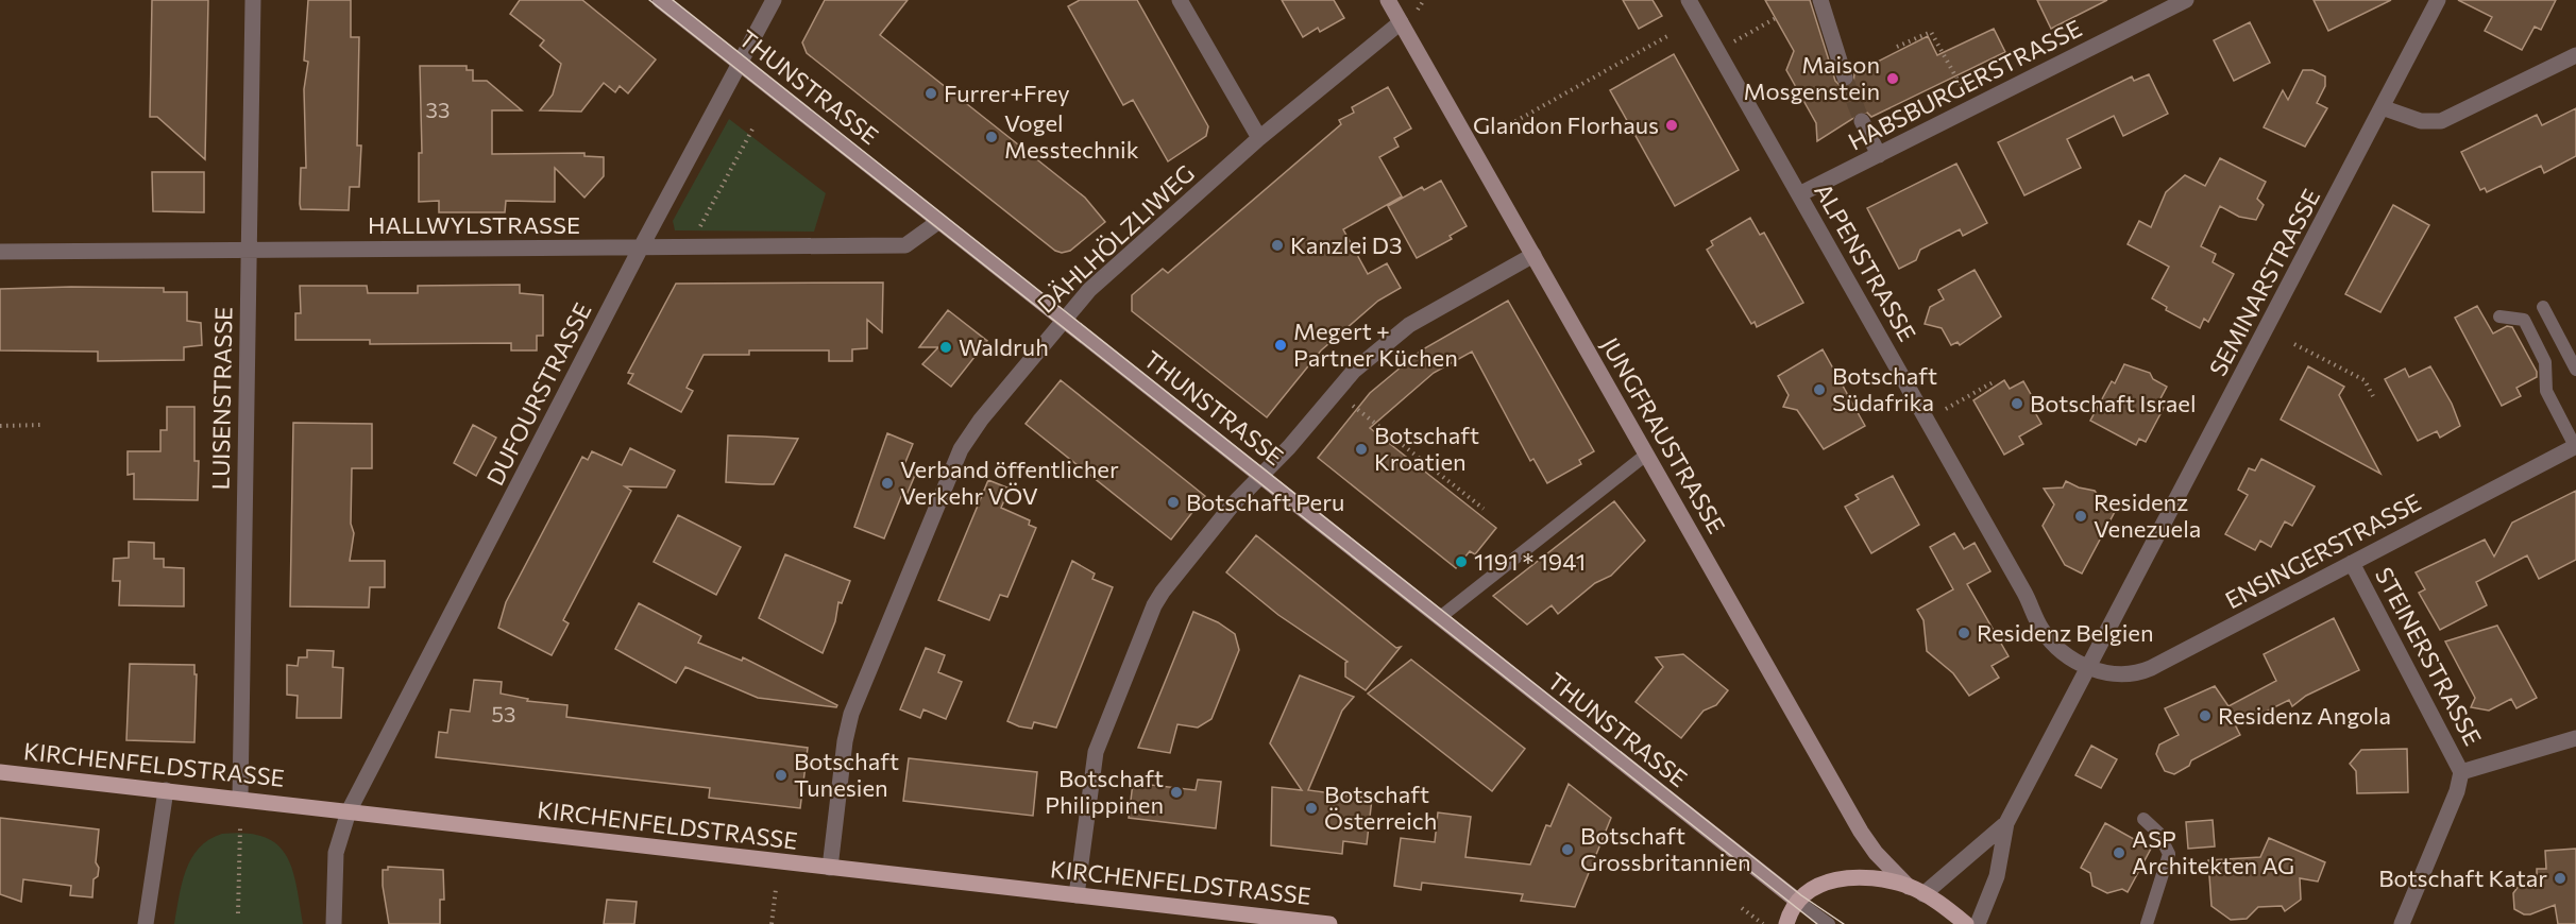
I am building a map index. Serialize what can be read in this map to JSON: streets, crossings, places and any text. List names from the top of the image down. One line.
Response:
{"streets":{"main road":["KIRCHENFELDSTRASSE"],"street":["HABSBURGERSTRASSE","THUNSTRASSE","HALLWYLSTRASSE","DÄHLHÖLZLIWEG","ALPENSTRASSE","SEMINARSTRASSE","DUFOURSTRASSE","LUISENSTRASSE","JUNGFRAUSTRASSE","ENSINGERSTRASSE","STEINERSTRASSE"]},"crossings":[["HABSBURGERSTRASSE","ALPENSTRASSE"],["THUNSTRASSE","HALLWYLSTRASSE"],["THUNSTRASSE","DÄHLHÖLZLIWEG"],["THUNSTRASSE","DUFOURSTRASSE"],["HALLWYLSTRASSE","DUFOURSTRASSE"],["HALLWYLSTRASSE","LUISENSTRASSE"],["DÄHLHÖLZLIWEG","JUNGFRAUSTRASSE"],["DÄHLHÖLZLIWEG","KIRCHENFELDSTRASSE"],["ALPENSTRASSE","SEMINARSTRASSE"],["ALPENSTRASSE","ENSINGERSTRASSE"],["SEMINARSTRASSE","ENSINGERSTRASSE"],["DUFOURSTRASSE","KIRCHENFELDSTRASSE"],["LUISENSTRASSE","KIRCHENFELDSTRASSE"],["ENSINGERSTRASSE","STEINERSTRASSE"]],"places":["Maison Mosgenstein","Furrer+Frey","Glandon Florhaus","Vogel Messtechnik","Kanzlei D3","Megert + Partner Küchen","Waldruh","Botschaft Südafrika","Botschaft Israel","Botschaft Kroatien","Verband öffentlicher Verkehr VÖV","Botschaft Peru","Residenz Venezuela","1191 * 1941","Residenz Belgien","Residenz Angola","Botschaft Tunesien","Botschaft Philippinen","Botschaft Österreich","Botschaft Grossbritannien","ASP Architekten AG","Botschaft Katar"],"house_numbers":["33","53"]}
